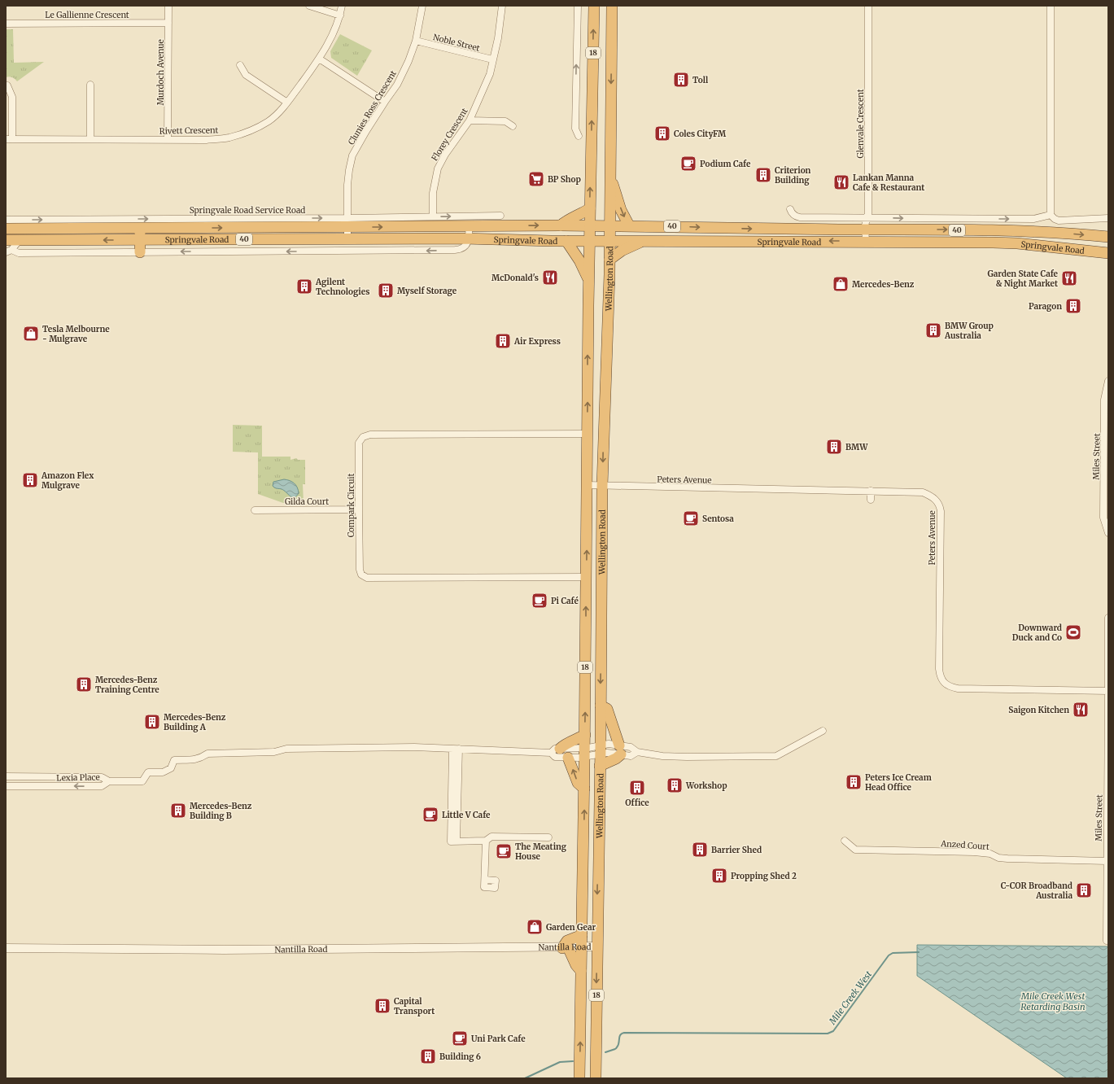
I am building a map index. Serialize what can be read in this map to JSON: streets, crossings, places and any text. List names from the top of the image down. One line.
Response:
{"streets":{"highway":["18","40","Springvale Road","Wellington Road"],"street":["Le Gallienne Crescent","Noble Street","Murdoch Avenue","Clunies Ross Crescent","Glenvale Crescent","Rivett Crescent","Florey Crescent","Springvale Road Service Road","Miles Street","Peters Avenue","Gilda Court","Compark Circuit","Lexia Place","Anzed Court","Nantilla Road"]},"crossings":[["Le Gallienne Crescent","Murdoch Avenue"],["Noble Street","Clunies Ross Crescent"],["Noble Street","Florey Crescent"],["Murdoch Avenue","Rivett Crescent"],["Clunies Ross Crescent","Springvale Road"],["Glenvale Crescent","Springvale Road"],["Springvale Road Service Road","Springvale Road"],["Springvale Road","Wellington Road"],["Wellington Road","Peters Avenue"],["Wellington Road","Compark Circuit"],["Wellington Road","Nantilla Road"],["Miles Street","Anzed Court"],["Gilda Court","Compark Circuit"]],"water":["Mile Creek West Retarding Basin","Mile Creek West"],"places":{"building":["Toll","Coles CityFM","Criterion Building","Agilent Technologies","Myself Storage","Paragon","BMW Group Australia","Air Express","BMW","Amazon Flex Mulgrave","Mercedes-Benz Training Centre","Mercedes-Benz Building A","Peters Ice Cream Head Office","Workshop","Office","Mercedes-Benz Building B","Barrier Shed","Propping Shed 2","C-COR Broadband Australia","Capital Transport","Building 6"],"cafe":["Podium Cafe","Sentosa","Pi Café","Little V Cafe","The Meating House","Uni Park Cafe"],"supermarket":["BP Shop"],"restaurant":["Lankan Manna Cafe & Restaurant","McDonald's","Garden State Cafe & Night Market","Saigon Kitchen"],"shop":["Mercedes-Benz","Tesla Melbourne - Mulgrave","Garden Gear"],"sports":["Downward Duck and Co"]}}
